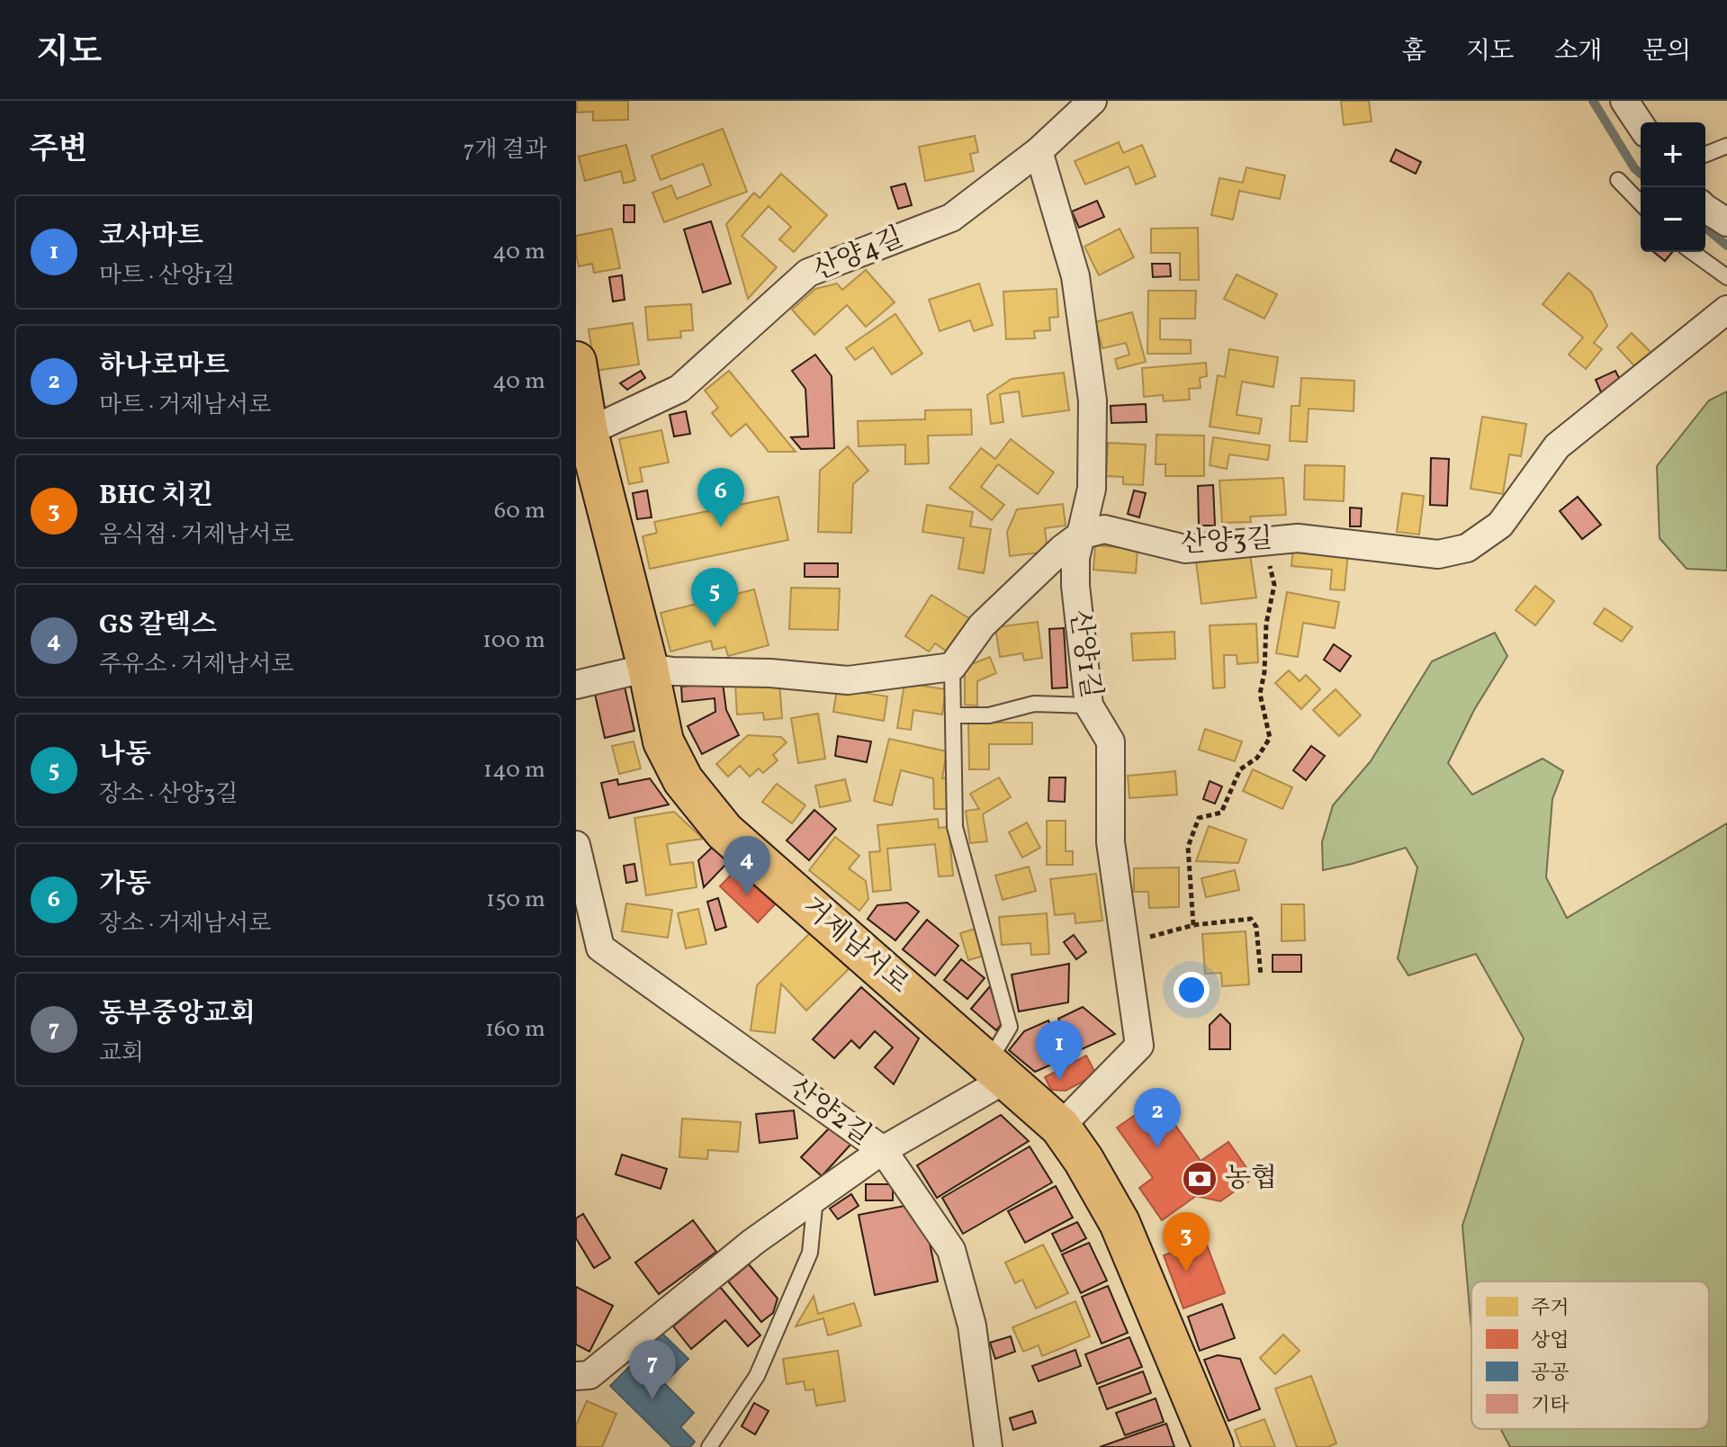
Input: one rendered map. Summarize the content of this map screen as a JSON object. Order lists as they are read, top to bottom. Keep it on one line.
{"streets":{"main road":["거제남서로"],"street":["산양4길","산양3길","산양1길","산양2길"]},"crossings":[["산양4길","산양1길"],["산양4길","거제남서로"],["산양3길","산양1길"],["산양1길","거제남서로"]],"places":{"bank":["농협"]},"legend":["주거","상업","공공","기타"],"page":{"header":"지도","nav":["홈","지도","소개","문의"],"heading":["주변","7개 결과"],"map_buttons":["+","−"],"list":[{"mark":"1","name":"코사마트","note":"마트 · 산양1길","value":"40 m"},{"mark":"2","name":"하나로마트","note":"마트 · 거제남서로","value":"40 m"},{"mark":"3","name":"BHC 치킨","note":"음식점 · 거제남서로","value":"60 m"},{"mark":"4","name":"GS 칼텍스","note":"주유소 · 거제남서로","value":"100 m"},{"mark":"5","name":"나동","note":"장소 · 산양3길","value":"140 m"},{"mark":"6","name":"가동","note":"장소 · 거제남서로","value":"150 m"},{"mark":"7","name":"동부중앙교회","note":"교회","value":"160 m"}],"pins":["6","5","4","1","2","3","7"]}}
